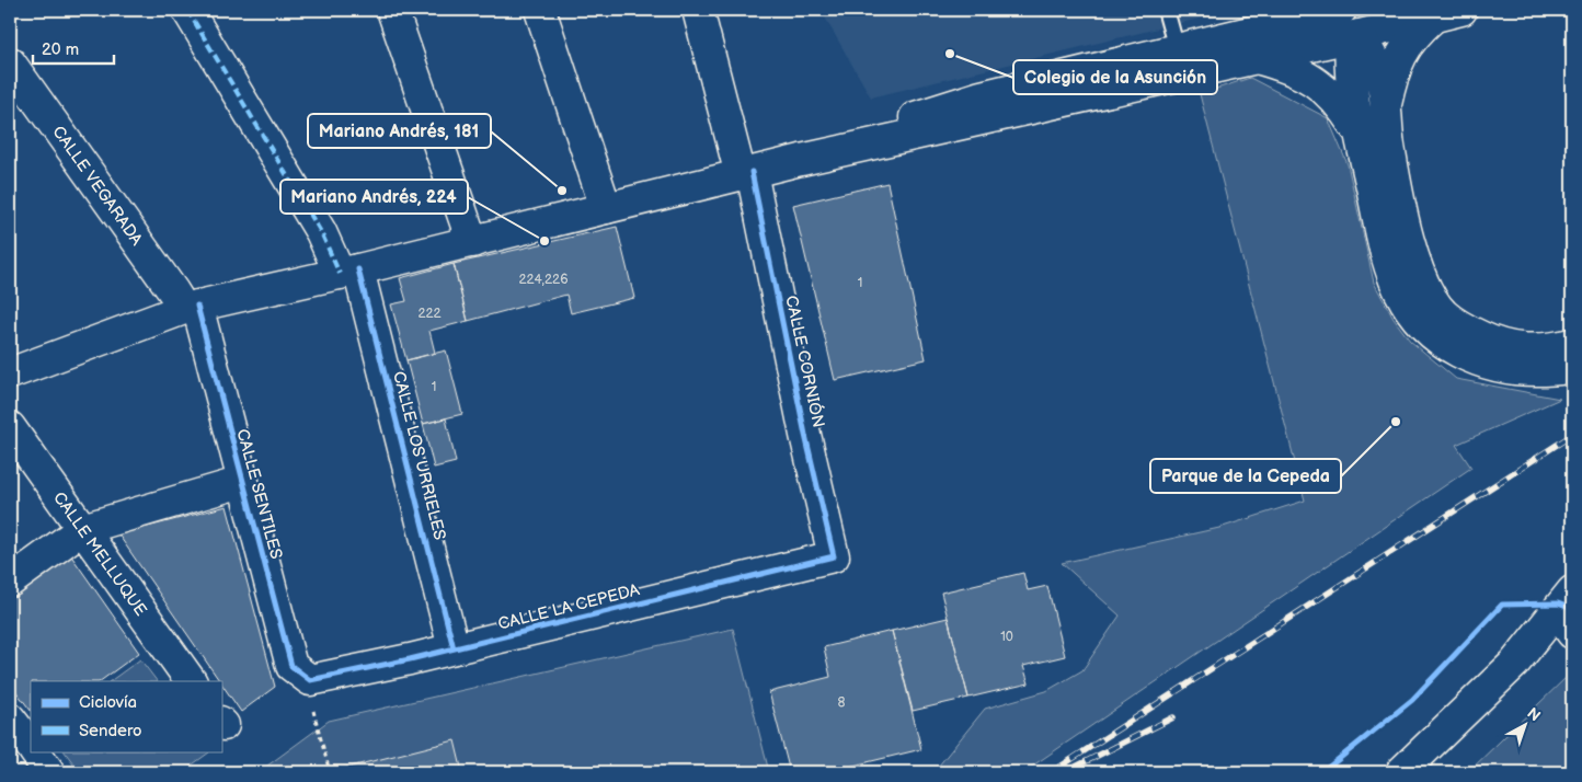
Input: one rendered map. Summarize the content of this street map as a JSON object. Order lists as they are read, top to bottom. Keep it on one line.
{"streets":{"main road":["CALLE VEGARADA","CALLE CORNIÓN","CALLE LOS URRIELES","CALLE SENTILES","CALLE MELLUQUE","CALLE LA CEPEDA"]},"crossings":[["CALLE VEGARADA","CALLE SENTILES"],["CALLE CORNIÓN","CALLE LA CEPEDA"],["CALLE LOS URRIELES","CALLE LA CEPEDA"],["CALLE SENTILES","CALLE LA CEPEDA"]],"places":["Colegio de la Asunción","Mariano Andrés, 181","Mariano Andrés, 224","Parque de la Cepeda"],"house_numbers":["224,226","1","222","1","10","8"],"legend":["Ciclovía","Sendero"],"scale_bar":"20 m","north":"top right"}
